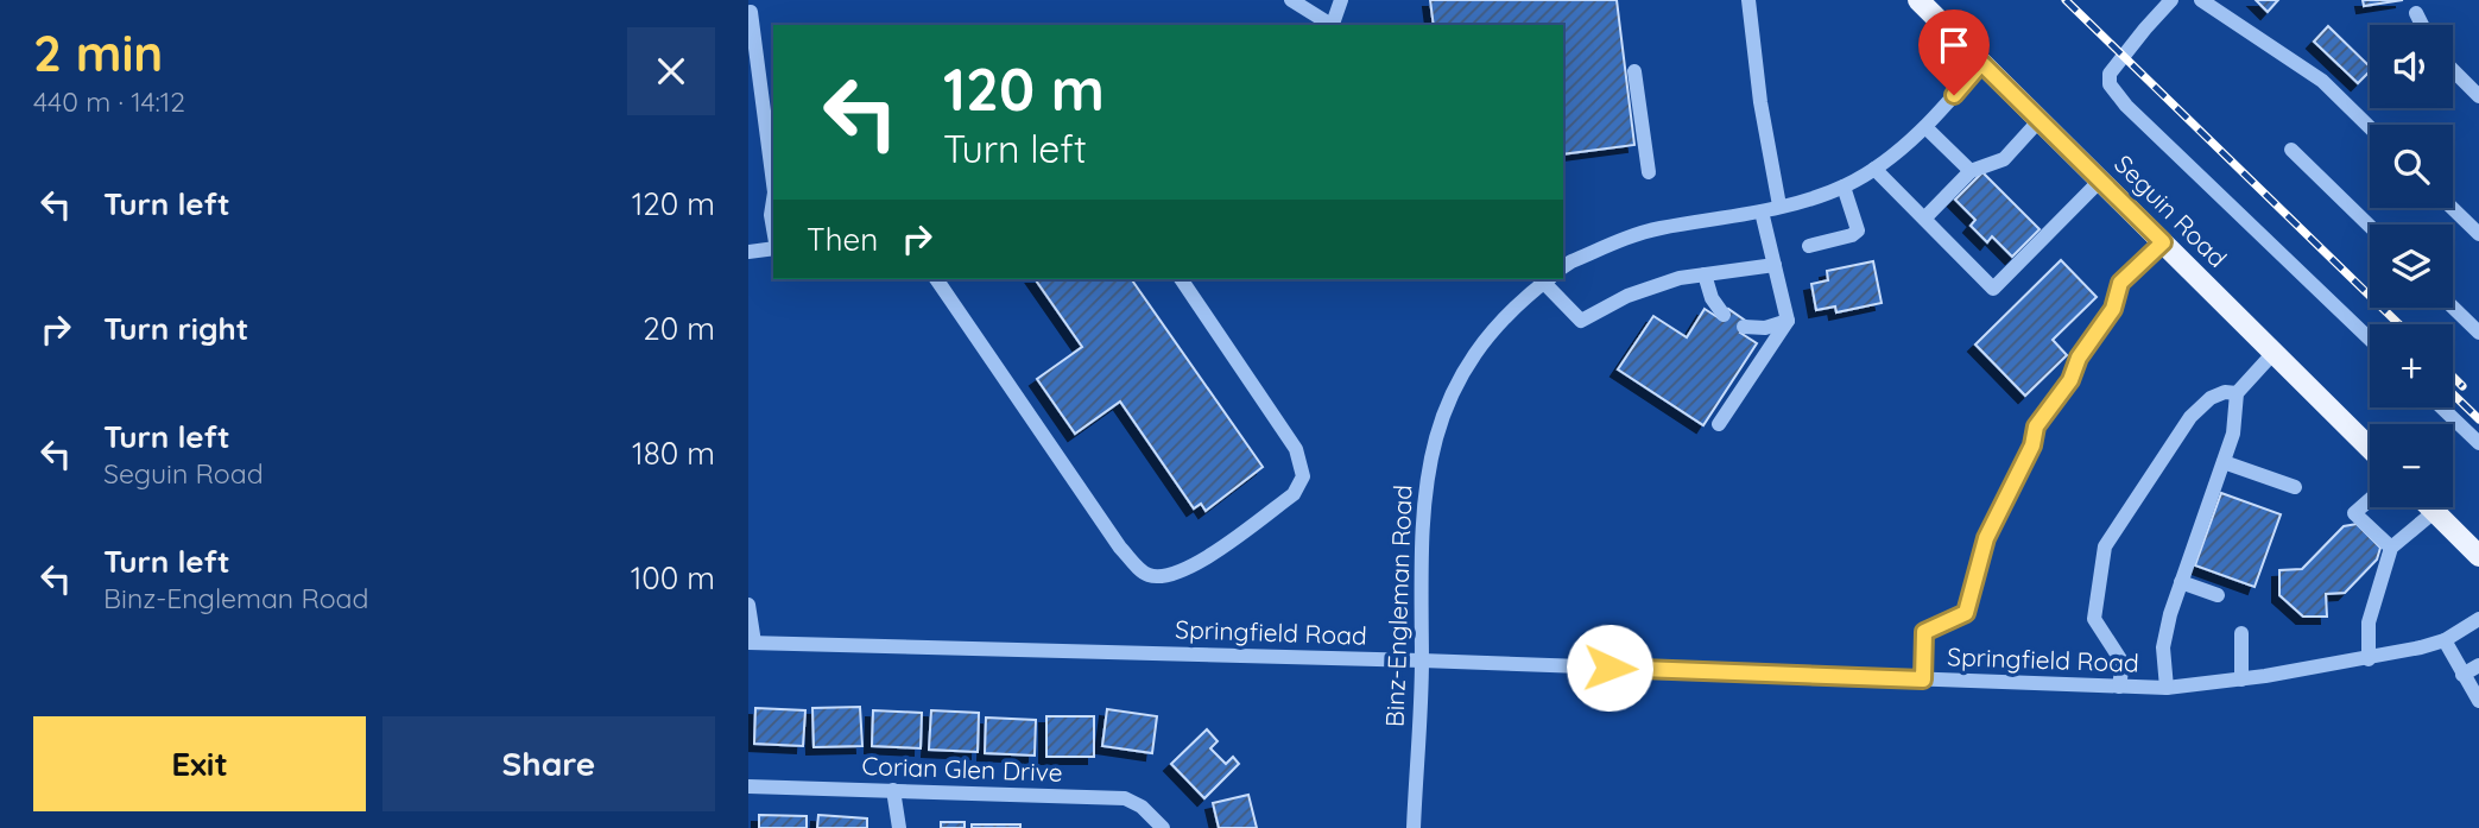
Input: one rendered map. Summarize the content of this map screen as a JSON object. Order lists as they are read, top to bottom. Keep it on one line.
{"streets":{"main road":["Seguin Road"],"street":["Binz-Engleman Road","Springfield Road","Corian Glen Drive"]},"crossings":[["Binz-Engleman Road","Springfield Road"]],"page":{"heading":["2 min","440 m · 14:12"],"map_buttons":["+","−"],"turn":["120 m","Turn left"],"list":[{"name":"Turn left","value":"120 m"},{"name":"Turn right","value":"20 m"},{"name":"Turn left","note":"Seguin Road","value":"180 m"},{"name":"Turn left","note":"Binz-Engleman Road","value":"100 m"}],"then":"Then","buttons":["Exit","Share"]}}
